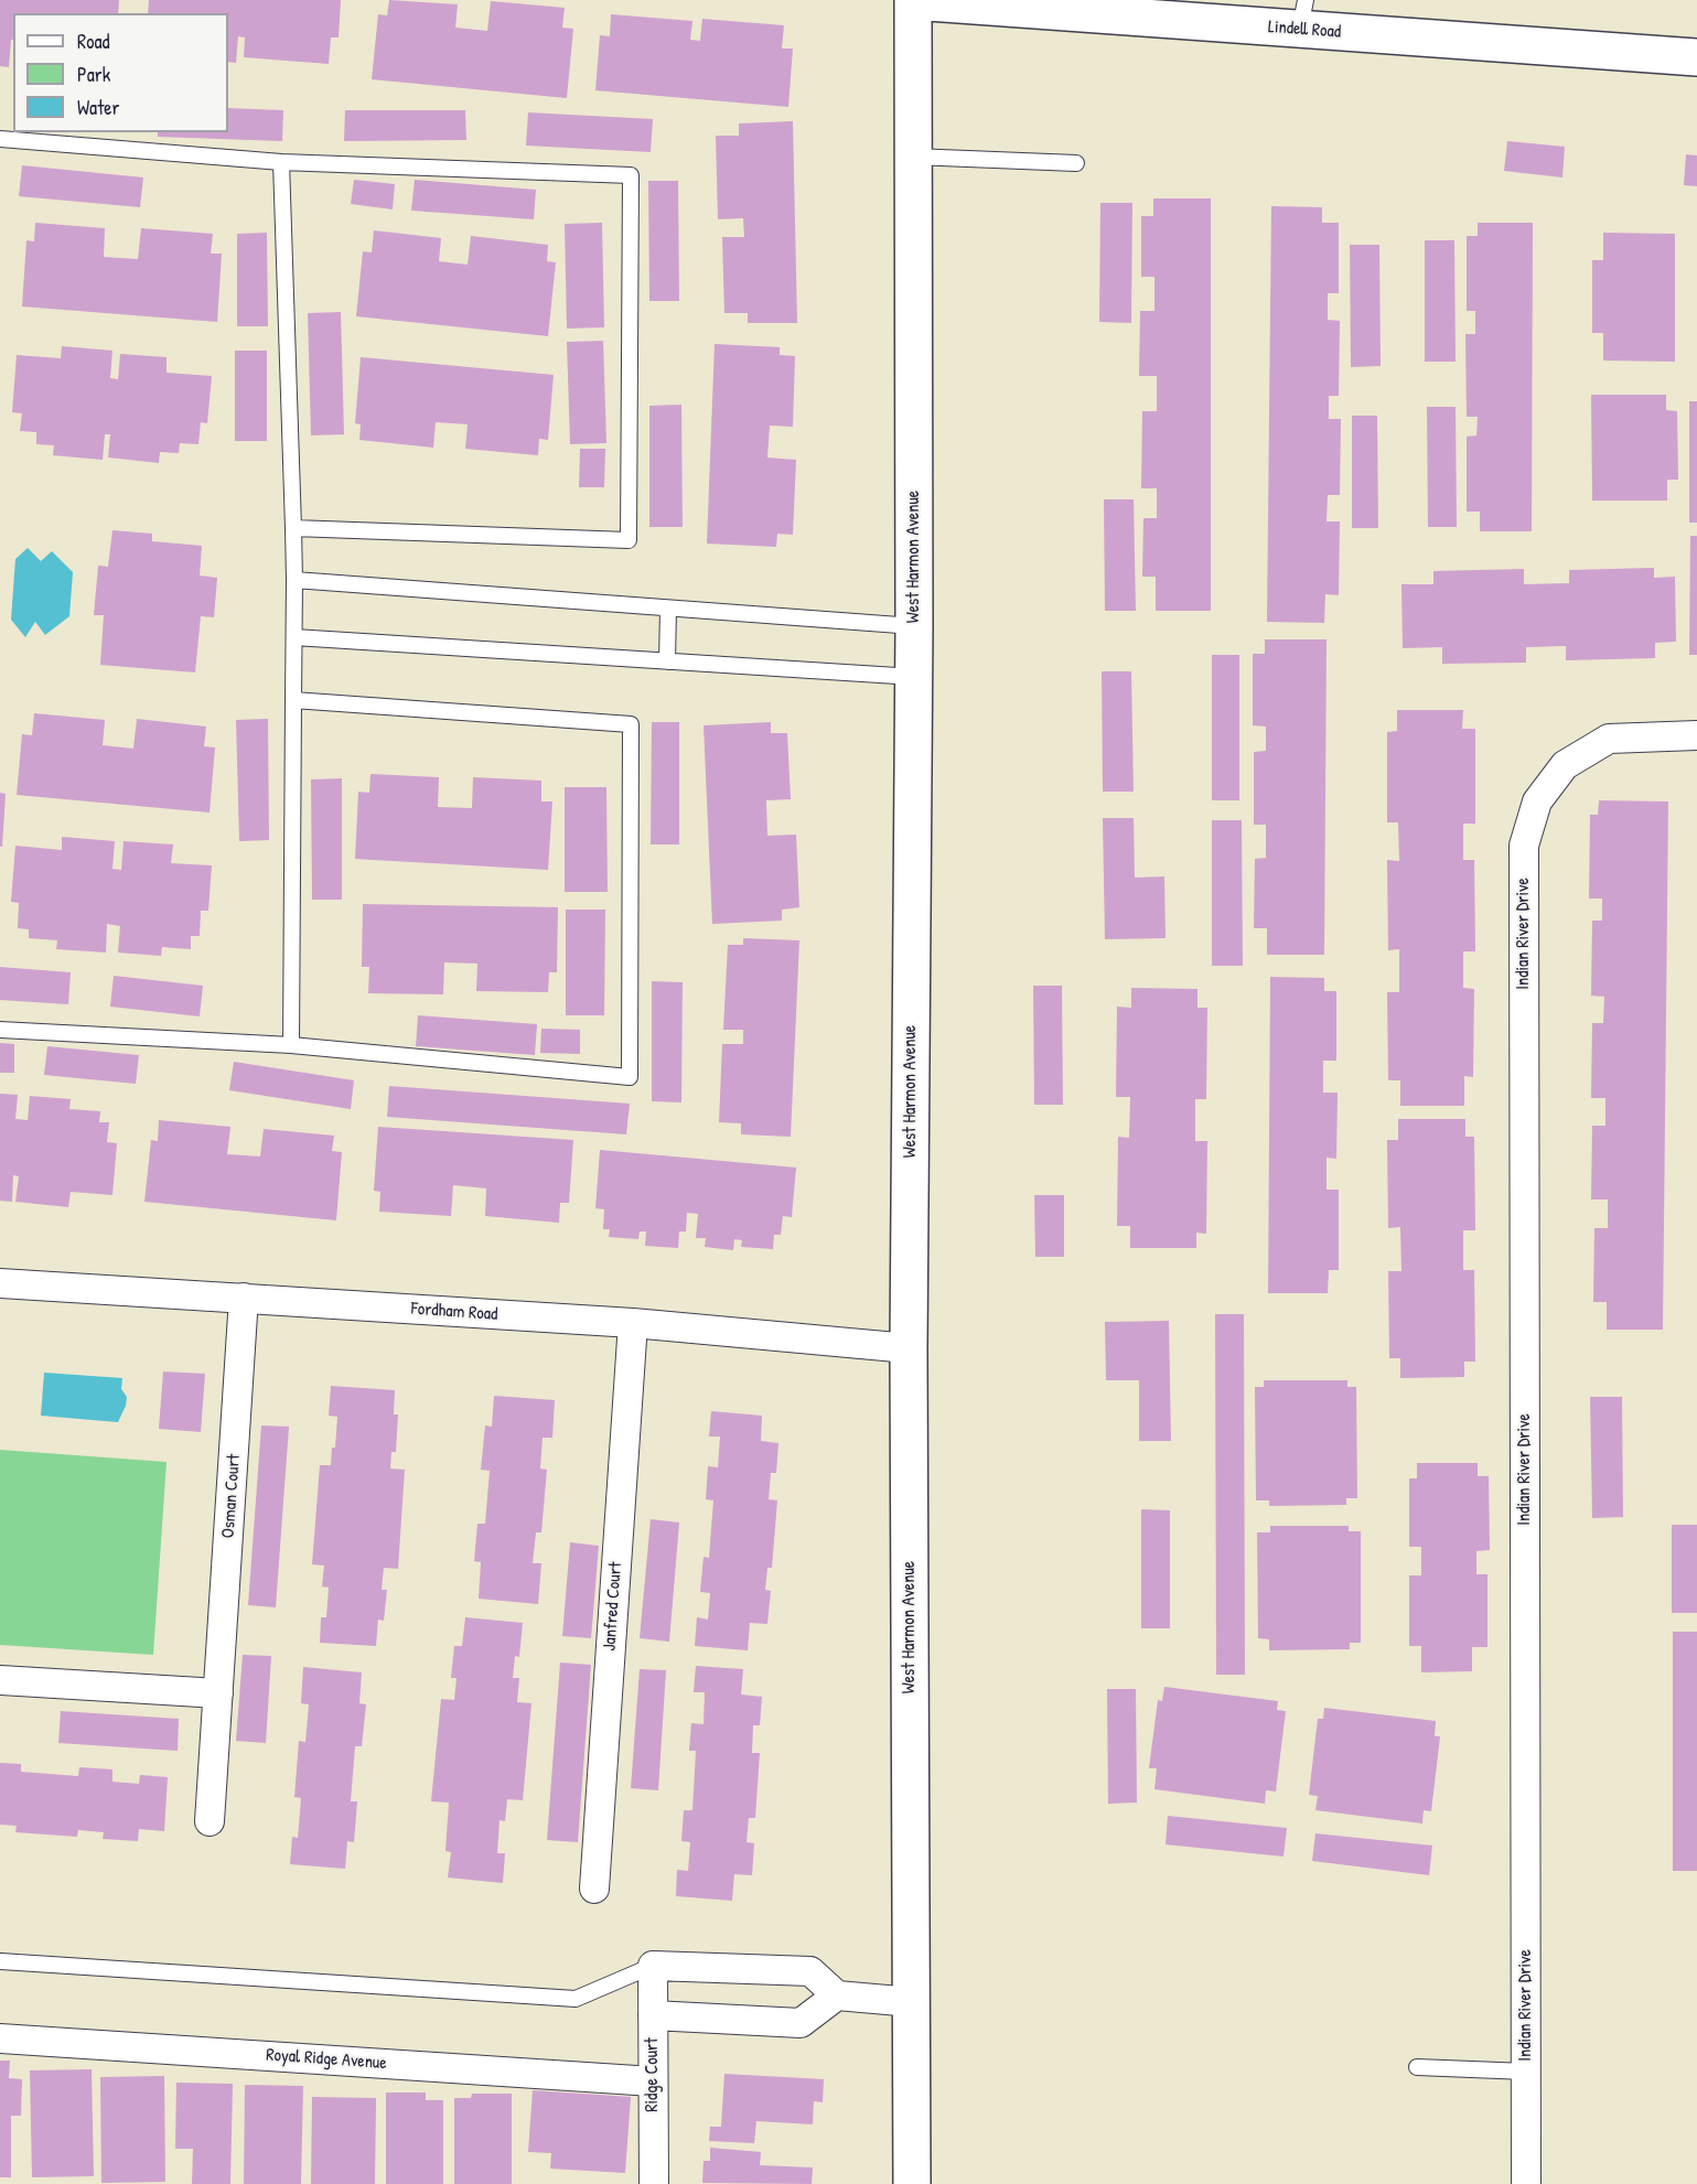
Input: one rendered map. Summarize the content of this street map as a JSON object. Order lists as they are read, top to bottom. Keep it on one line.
{"streets":{"main road":["Lindell Road","West Harmon Avenue"],"street":["Indian River Drive","Fordham Road","Osman Court","Janfred Court","Royal Ridge Avenue","Ridge Court"]},"crossings":[["Lindell Road","West Harmon Avenue"],["West Harmon Avenue","Fordham Road"],["Fordham Road","Osman Court"],["Fordham Road","Janfred Court"],["Royal Ridge Avenue","Ridge Court"]],"legend":["Road","Park","Water"]}
